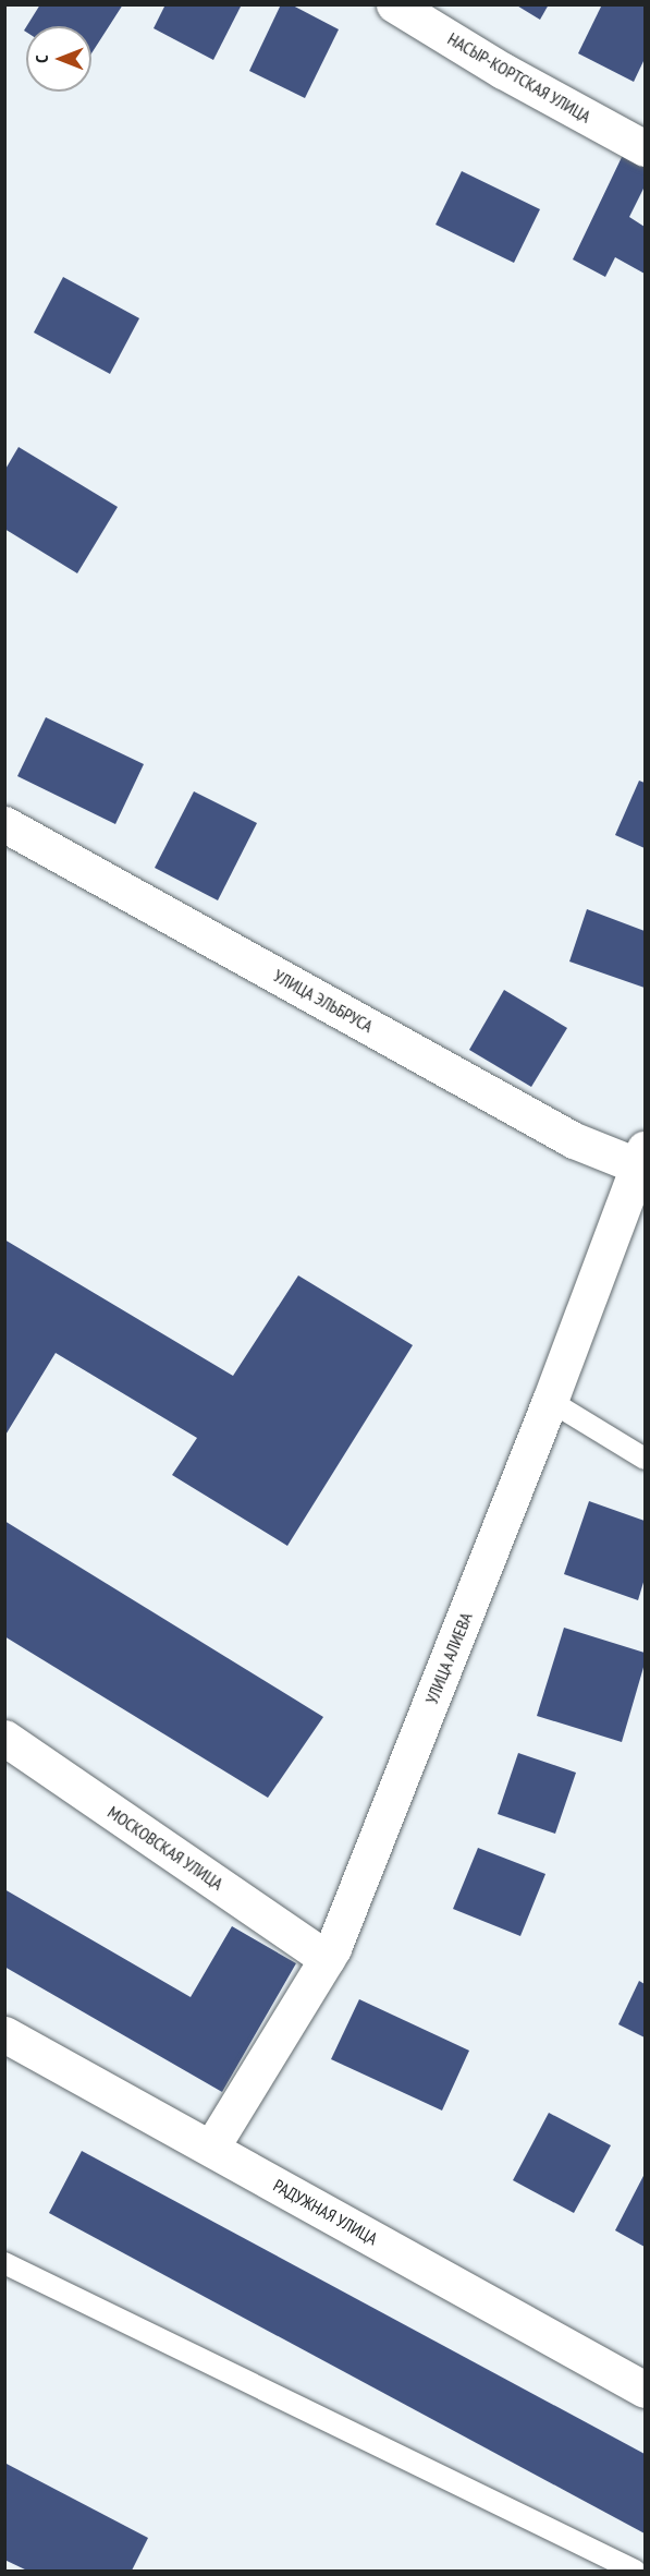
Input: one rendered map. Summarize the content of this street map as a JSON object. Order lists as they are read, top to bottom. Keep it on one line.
{"streets":{"street":["НАСЫР-КОРТСКАЯ УЛИЦА","УЛИЦА ЭЛЬБРУСА","УЛИЦА АЛИЕВА","МОСКОВСКАЯ УЛИЦА","РАДУЖНАЯ УЛИЦА"]},"crossings":[["УЛИЦА ЭЛЬБРУСА","УЛИЦА АЛИЕВА"],["УЛИЦА АЛИЕВА","МОСКОВСКАЯ УЛИЦА"],["УЛИЦА АЛИЕВА","РАДУЖНАЯ УЛИЦА"]],"north":"left"}
